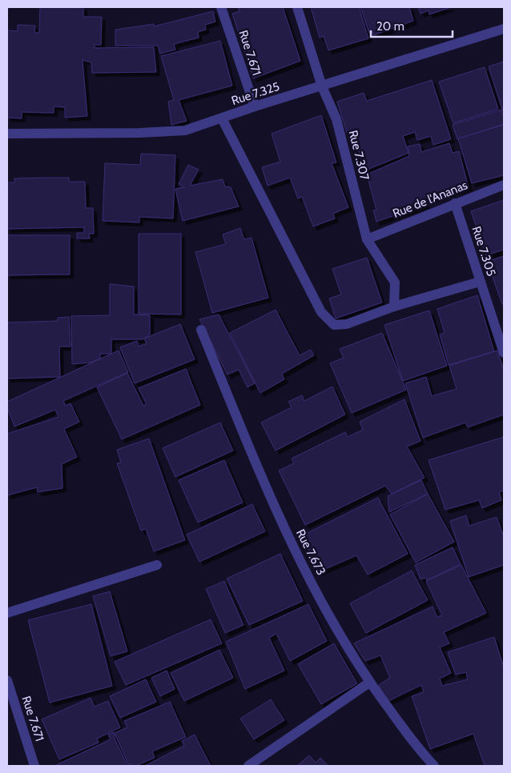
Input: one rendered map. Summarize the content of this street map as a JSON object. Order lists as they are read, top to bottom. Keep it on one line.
{"streets":{"street":["Rue 7.671","Rue 7.325","Rue 7.307","Rue de l'Ananas","Rue 7.305","Rue 7.673"]},"crossings":[["Rue 7.671","Rue 7.325"],["Rue 7.325","Rue 7.307"],["Rue 7.307","Rue de l'Ananas"],["Rue de l'Ananas","Rue 7.305"]],"scale_bar":"20 m"}
